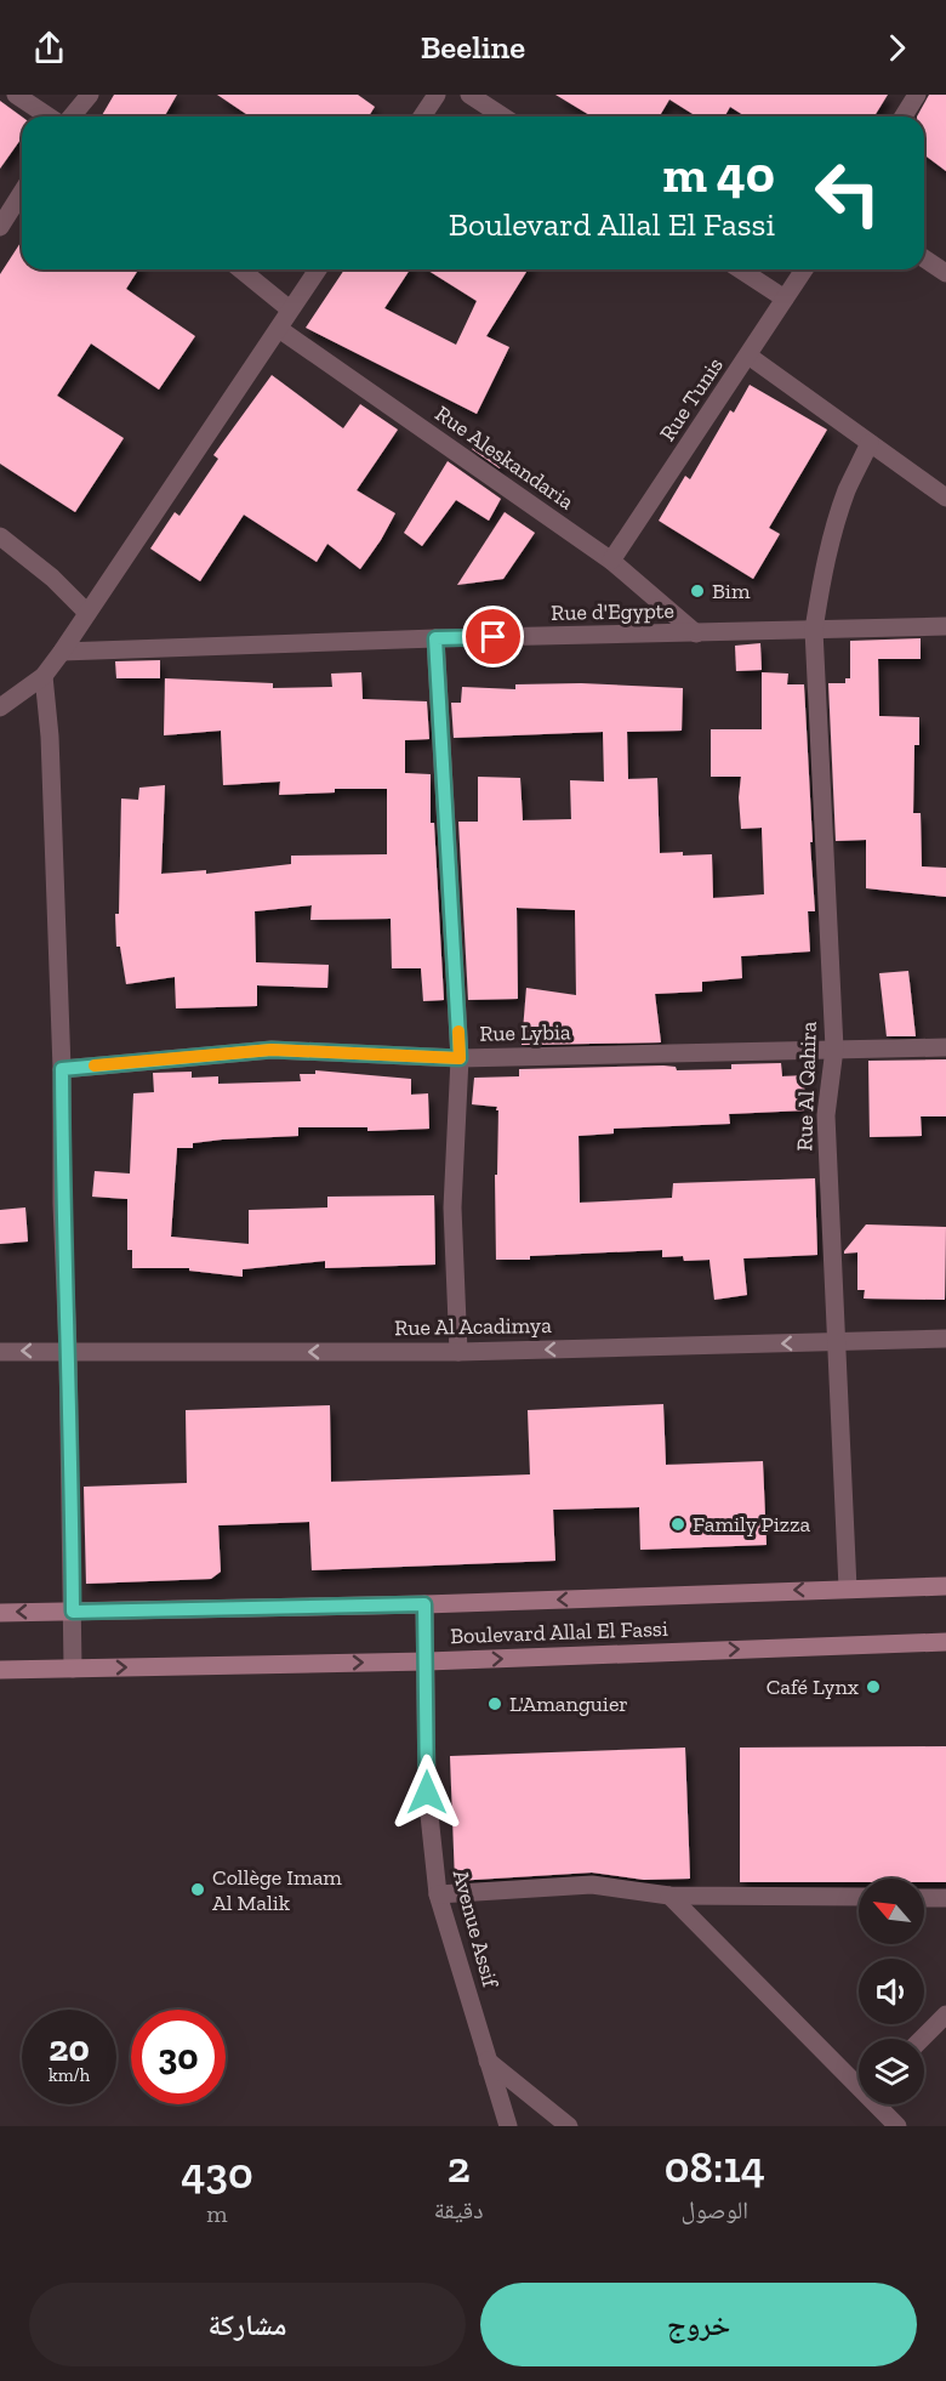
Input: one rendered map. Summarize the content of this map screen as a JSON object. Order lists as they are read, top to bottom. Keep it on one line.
{"streets":{"main road":["Boulevard Allal El Fassi"],"street":["Rue Tunis","Rue Aleskandaria","Rue d'Egypte","Rue Lybia","Rue Al Qahira","Rue Al Acadimya","Avenue Assif"]},"crossings":[["Rue Tunis","Rue Aleskandaria"],["Rue Aleskandaria","Rue d'Egypte"],["Rue d'Egypte","Rue Al Qahira"],["Rue Lybia","Rue Al Qahira"],["Rue Al Qahira","Rue Al Acadimya"],["Rue Al Qahira","Boulevard Allal El Fassi"],["Boulevard Allal El Fassi","Avenue Assif"]],"one_way":["Rue Al Acadimya"],"places":["Bim","Family Pizza","Café Lynx","L'Amanguier","Collège Imam Al Malik"],"north":"top left","page":{"header":"Beeline","turn":["40 m","Boulevard Allal El Fassi"],"speed":"20 km/h","limit":"30","eta":["08:14","الوصول","2","دقيقة","430","m"],"buttons":["خروج","مشاركة"]}}
